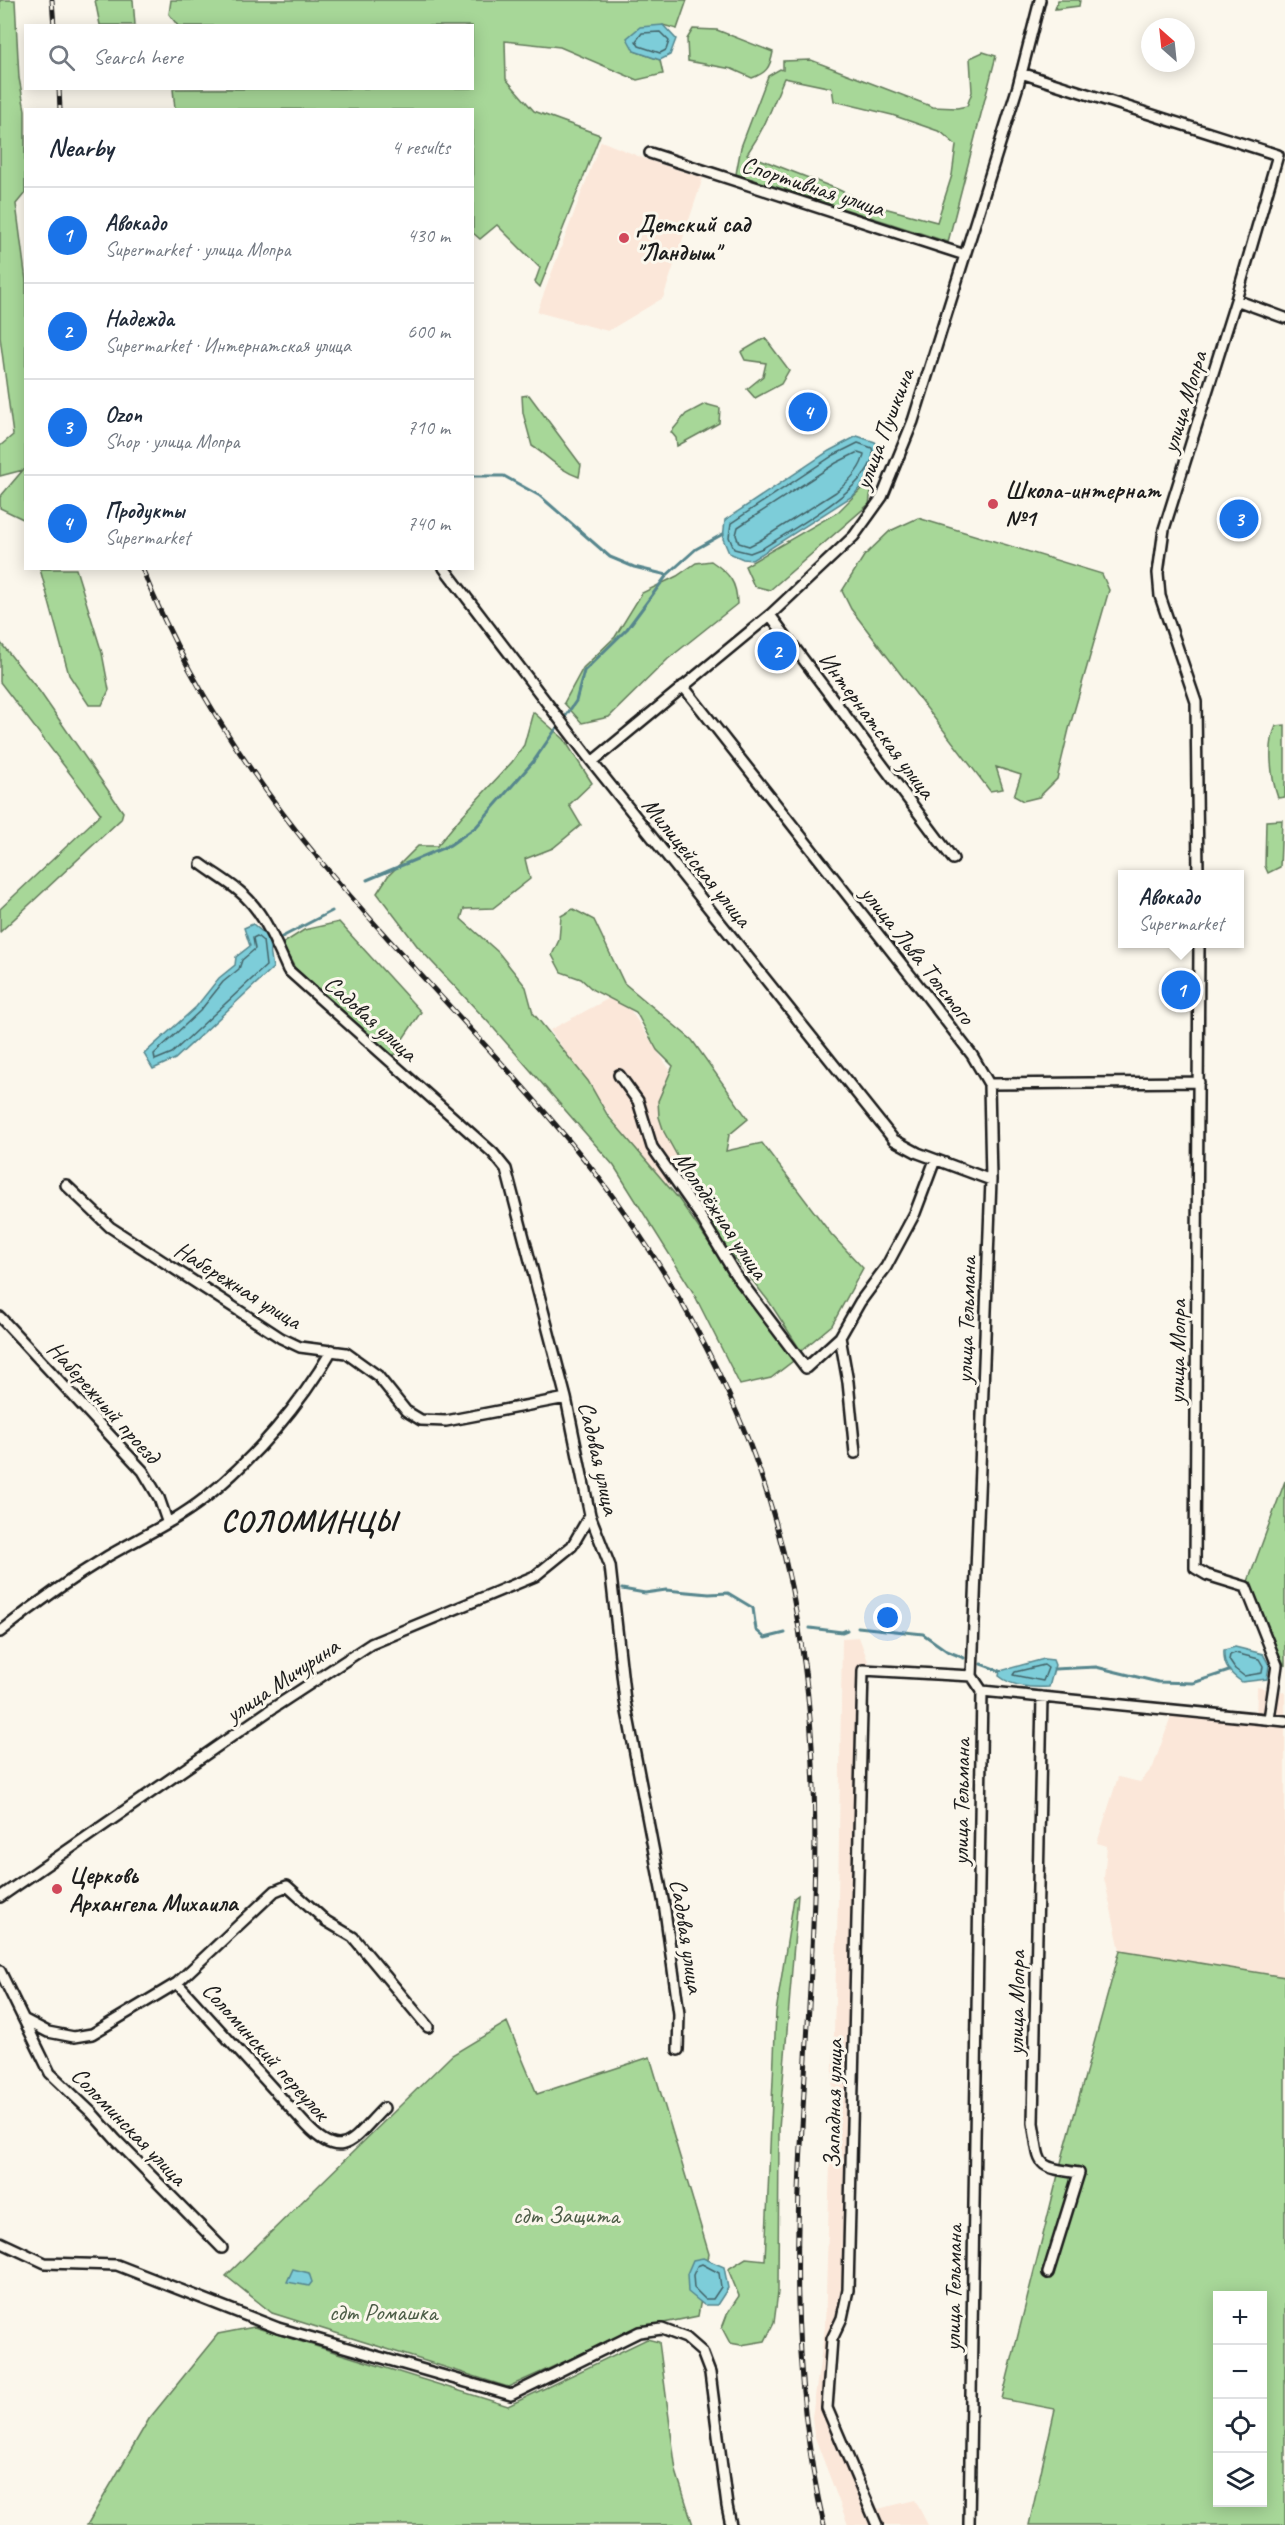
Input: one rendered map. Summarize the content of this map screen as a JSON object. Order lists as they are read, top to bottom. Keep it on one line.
{"streets":{"street":["Спортивная улица","улица Мопра","улица Пушкина","Интернатская улица","Милицейская улица","улица Льва Толстого","Садовая улица","Молодёжная улица","Набережная улица","улица Тельмана","Набережный проезд","улица Мичурина","Соломинский переулок","Западная улица","Соломинская улица"]},"crossings":[["Спортивная улица","улица Пушкина"],["улица Мопра","улица Пушкина"],["улица Пушкина","Интернатская улица"],["улица Пушкина","Милицейская улица"],["улица Пушкина","улица Льва Толстого"],["Милицейская улица","улица Тельмана"],["улица Льва Толстого","улица Тельмана"],["Садовая улица","Набережная улица"],["Садовая улица","улица Мичурина"],["улица Тельмана","Западная улица"]],"districts":["СОЛОМИНЦЫ"],"parks":["сдт Защита","сдт Ромашка"],"places":["Детский сад \"Ландыш\"","Школа-интернат №1","Церковь Архангела Михаила"],"north":"top left","page":{"search":"Search here","heading":["Nearby","4 results"],"list":[{"mark":"1","name":"Авокадо","note":"Supermarket · улица Мопра","value":"430 m"},{"mark":"2","name":"Надежда","note":"Supermarket · Интернатская улица","value":"600 m"},{"mark":"3","name":"Ozon","note":"Shop · улица Мопра","value":"710 m"},{"mark":"4","name":"Продукты","note":"Supermarket","value":"740 m"}],"pins":["4","3","2","1"],"popup":["Авокадо","Supermarket"],"map_buttons":["+","−"]}}
